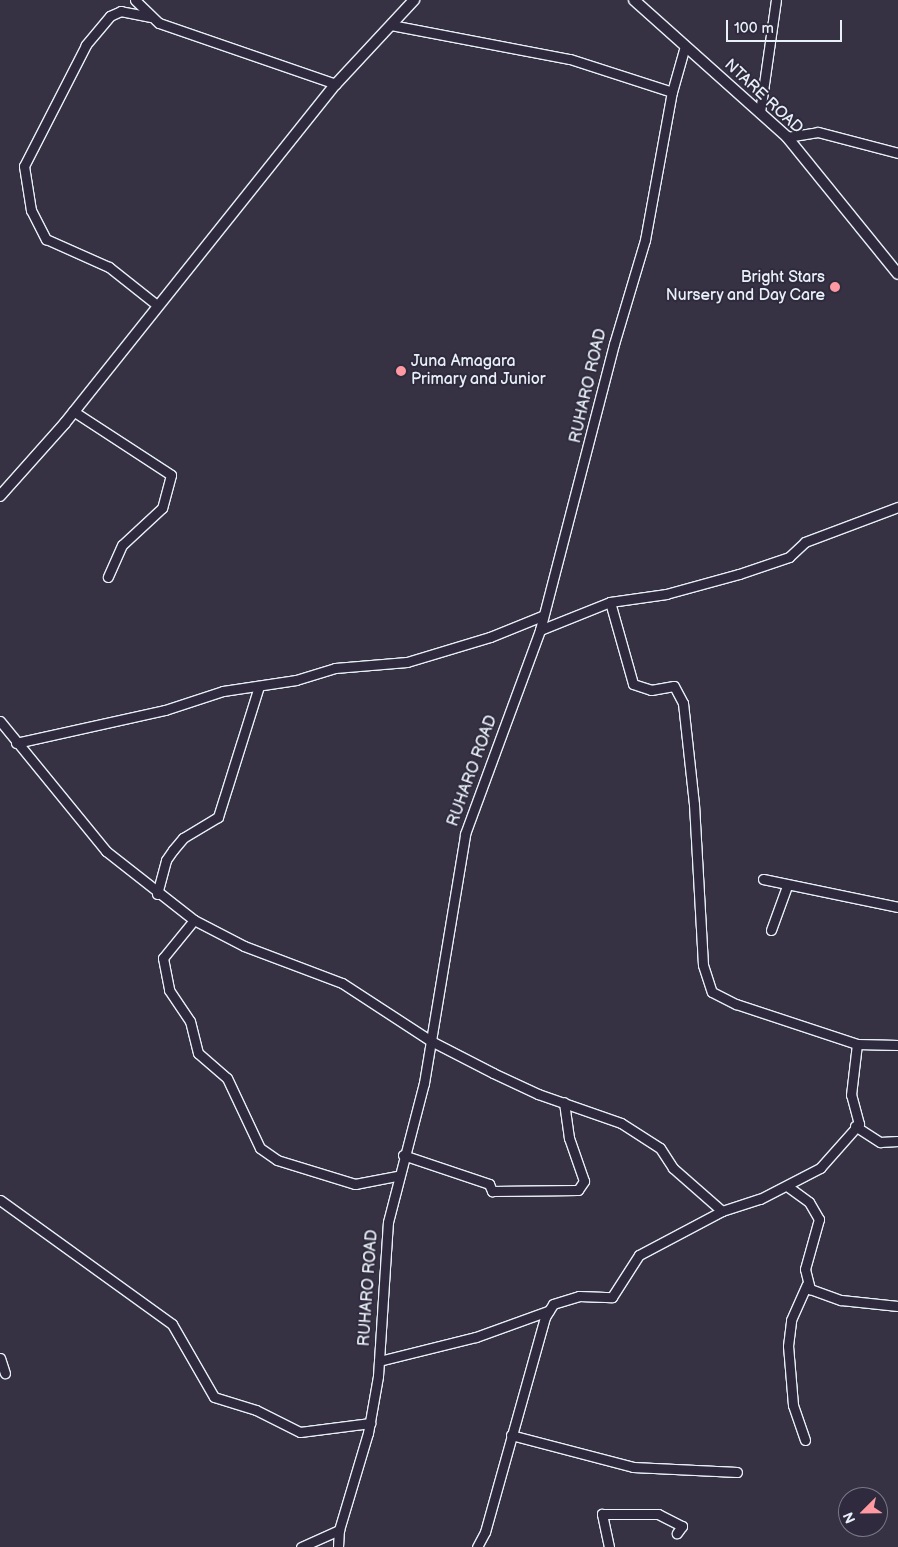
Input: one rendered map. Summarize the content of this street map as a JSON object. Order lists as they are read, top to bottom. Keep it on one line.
{"streets":{"main road":["NTARE ROAD"],"street":["RUHARO ROAD"]},"crossings":[["NTARE ROAD","RUHARO ROAD"]],"places":["Bright Stars Nursery and Day Care","Juna Amagara Primary and Junior"],"scale_bar":"100 m","north":"bottom left"}
